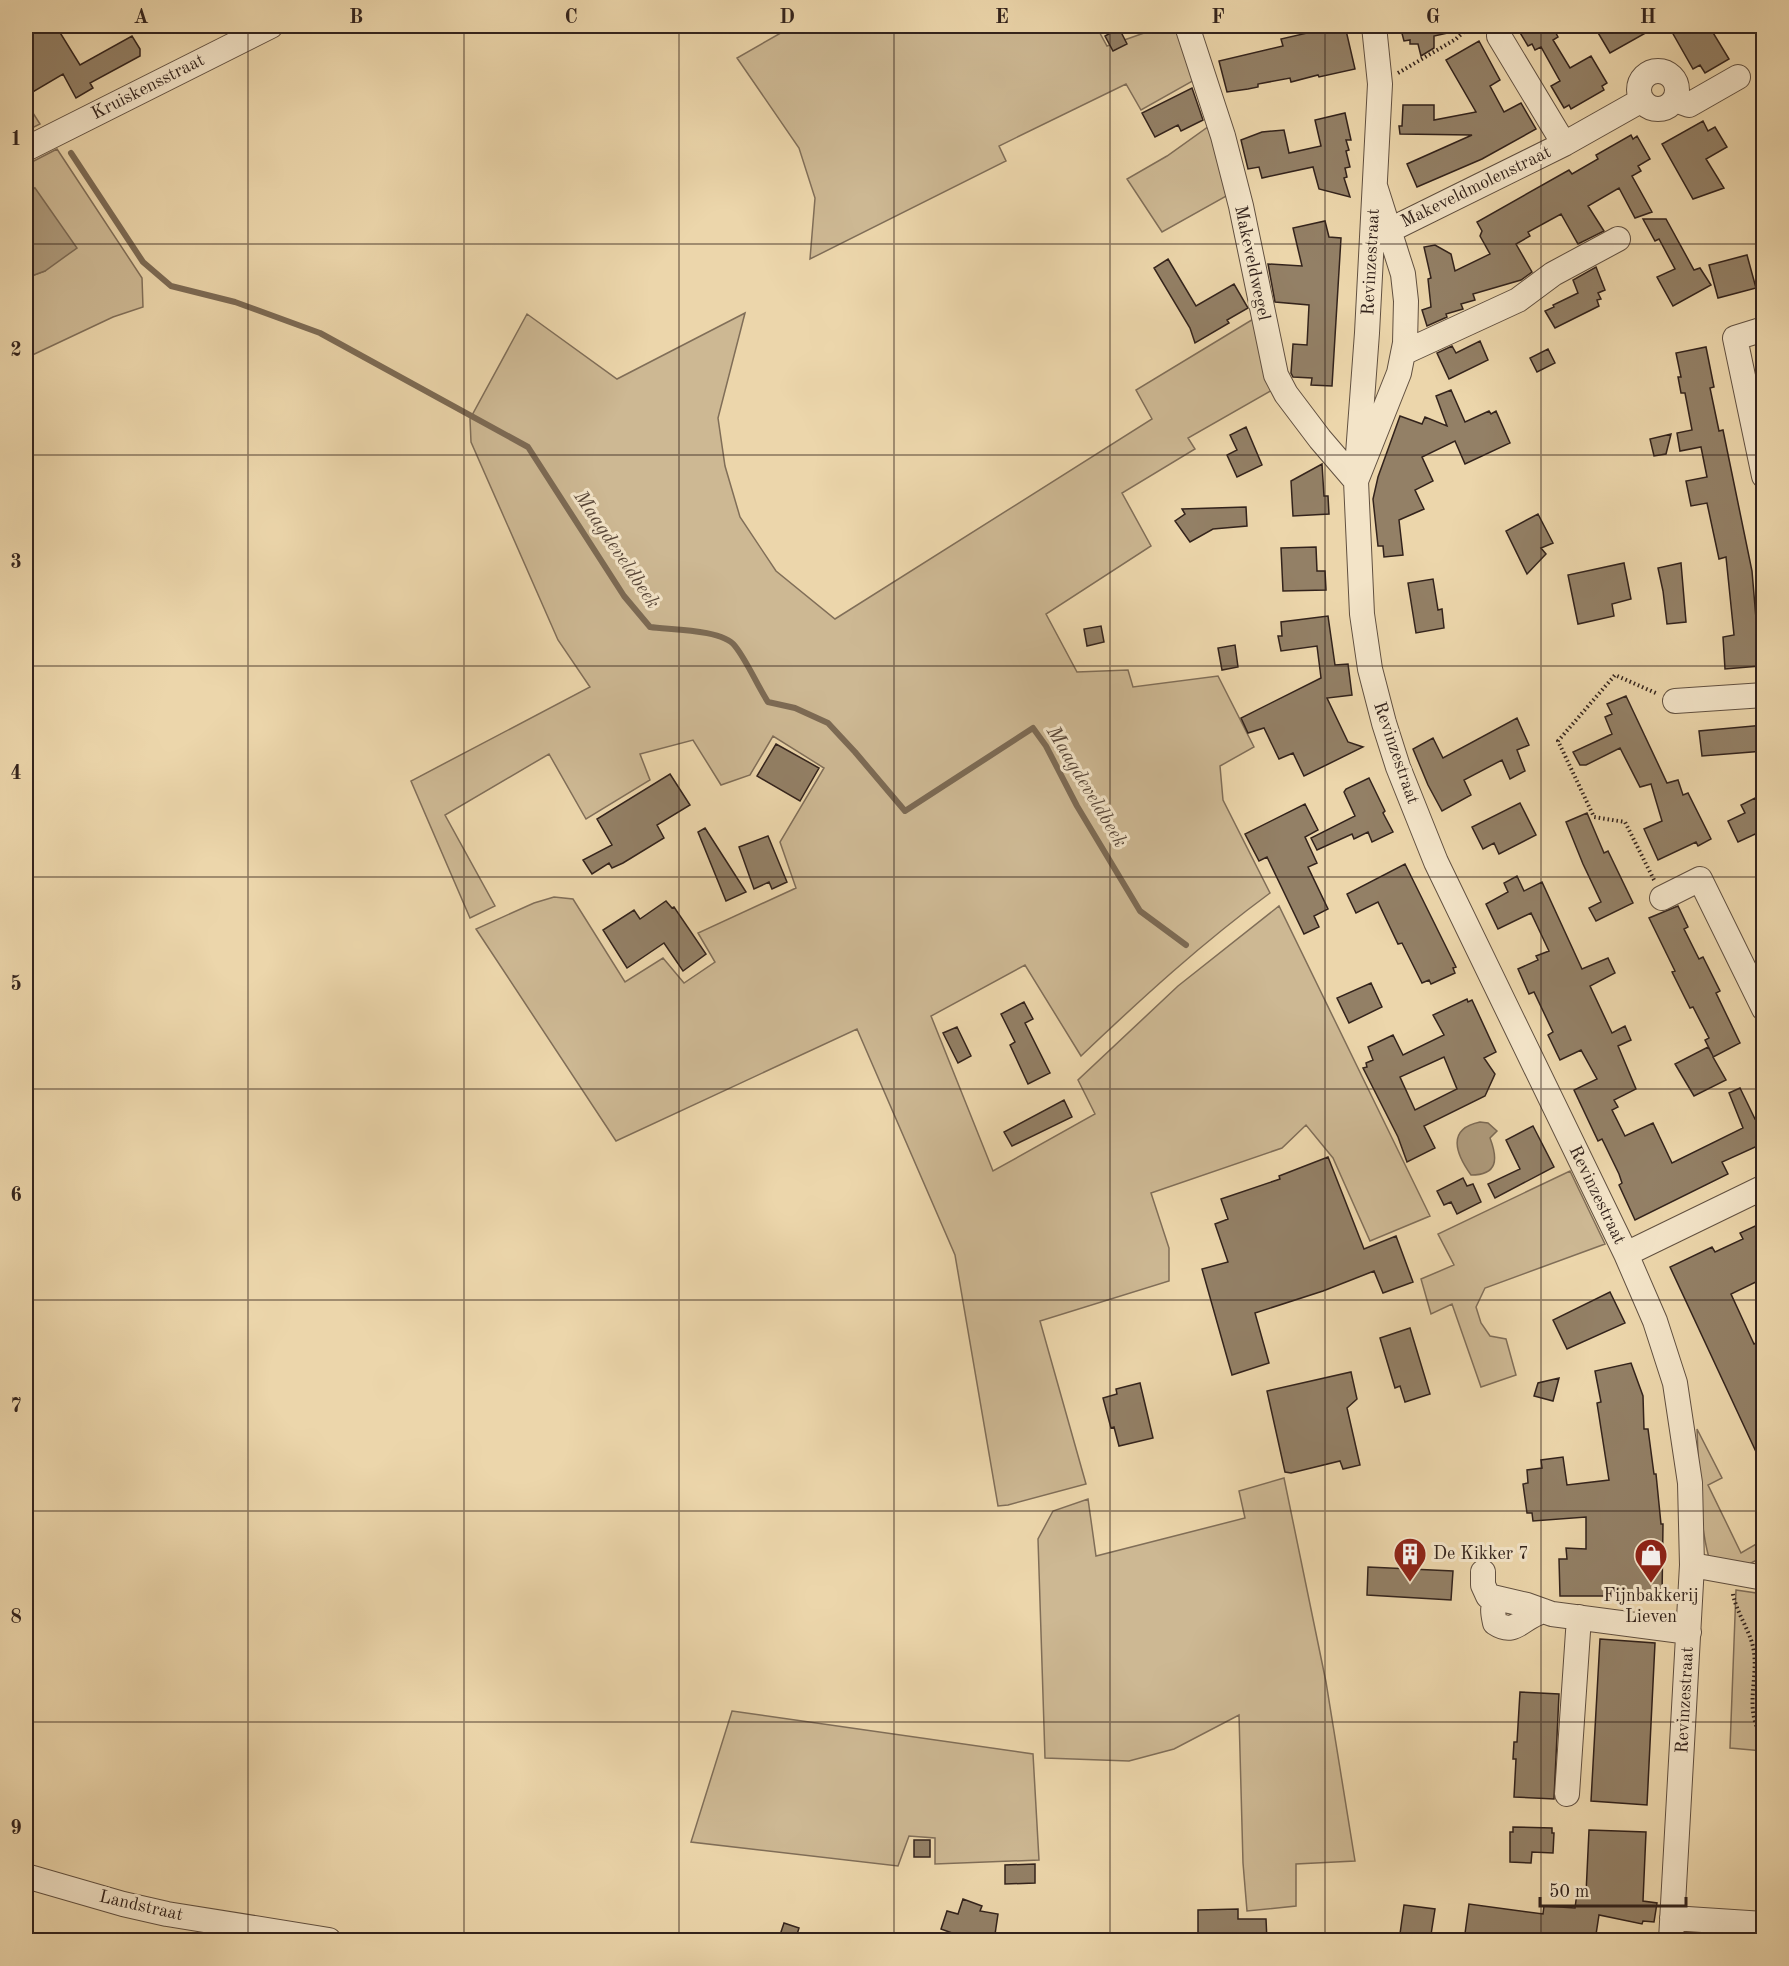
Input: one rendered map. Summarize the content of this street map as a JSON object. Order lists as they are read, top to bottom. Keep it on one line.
{"streets":{"street":["Kruiskensstraat","Makeveldmolenstraat","Revinzestraat","Makeveldwegel","Landstraat"]},"crossings":[["Makeveldmolenstraat","Revinzestraat"],["Revinzestraat","Makeveldwegel"]],"water":["Maagdeveldbeek"],"places":{"building":["De Kikker 7"],"shop":["Fijnbakkerij Lieven"]},"scale_bar":"50 m","grid":{"columns":["A","B","C","D","E","F","G","H"],"rows":["1","2","3","4","5","6","7","8","9"]}}
